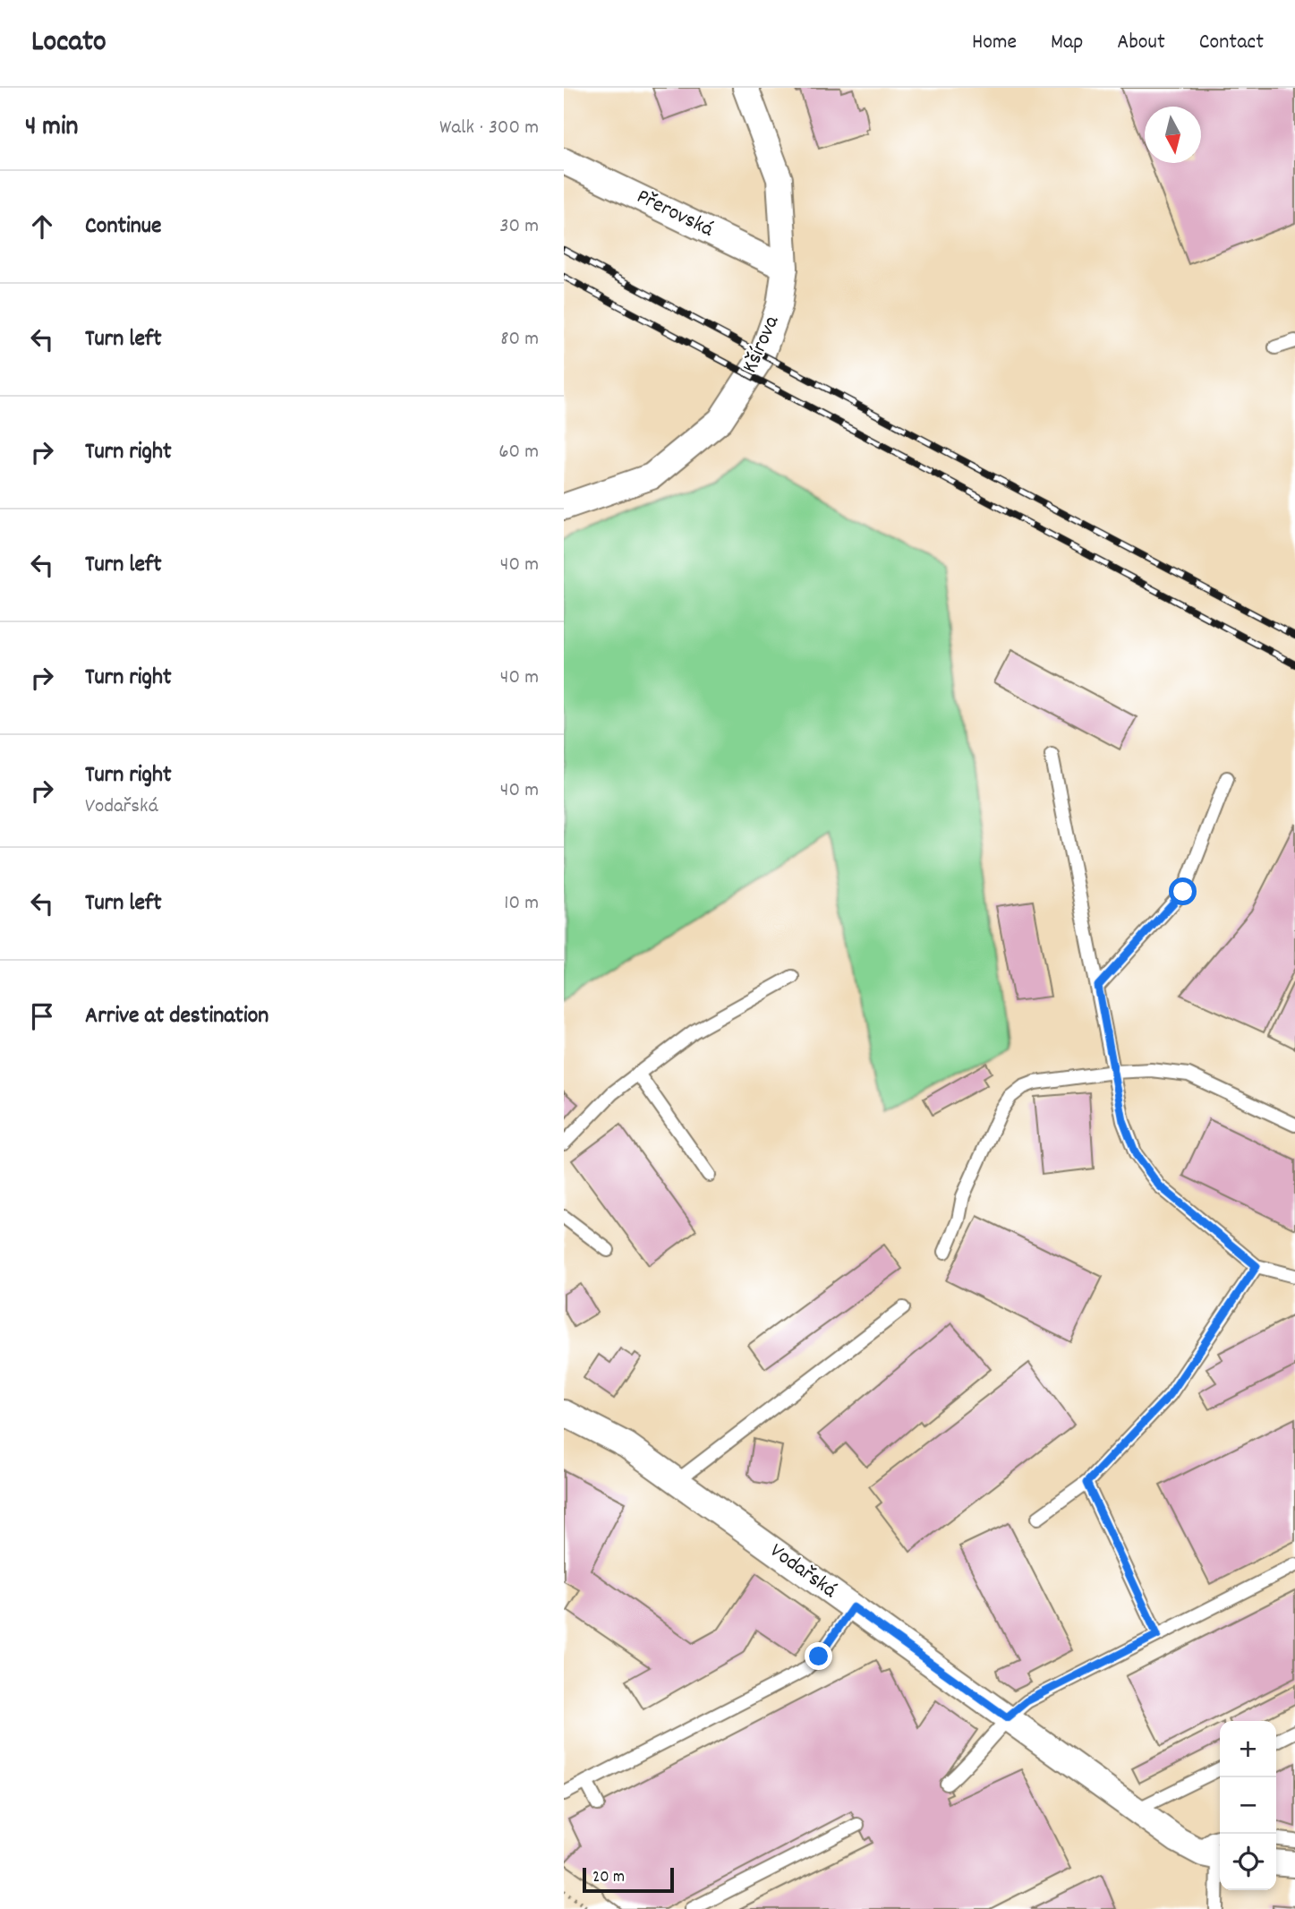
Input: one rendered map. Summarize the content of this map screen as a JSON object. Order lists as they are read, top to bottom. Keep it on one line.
{"streets":{"street":["Přerovská","Kšírova","Vodařská"]},"crossings":[["Přerovská","Kšírova"]],"scale_bar":"20 m","north":"bottom","page":{"header":"Locato","nav":["Home","Map","About","Contact"],"heading":["4 min","Walk · 300 m"],"list":[["Continue","30 m"],["Turn left","80 m"],["Turn right","60 m"],["Turn left","40 m"],["Turn right","40 m"],["Turn right","Vodařská","40 m"],["Turn left","10 m"],"Arrive at destination"],"map_buttons":["+","−"],"scale":"20 m"}}
